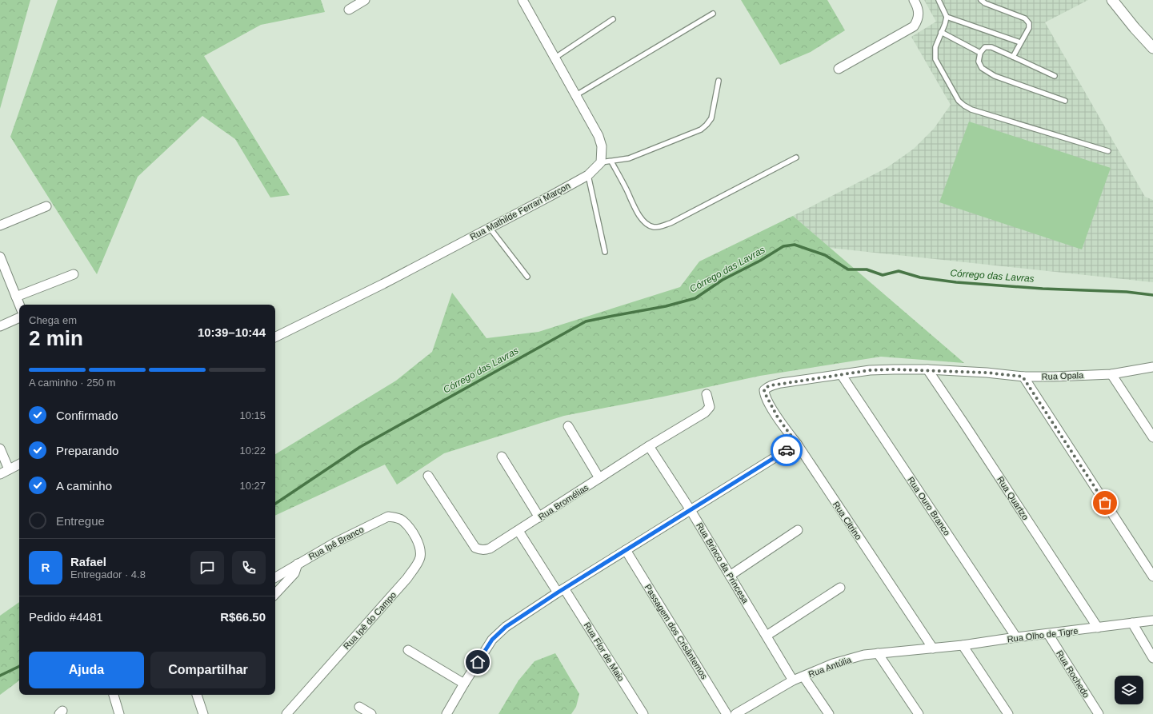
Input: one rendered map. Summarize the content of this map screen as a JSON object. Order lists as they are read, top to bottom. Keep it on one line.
{"streets":{"street":["Rua Mathilde Ferrari Marçon","Rua Opala","Rua Quartzo","Rua Bromélias","Rua Ouro Branco","Rua Citrino","Rua Ipê Branco","Rua Brinco da Princesa","Rua Ipê do Campo","Passagem dos Crisântemos","Rua Olho de Tigre","Rua Flor de Maio","Rua Antúlia","Rua Rochedo"]},"crossings":[["Rua Opala","Rua Quartzo"],["Rua Opala","Rua Ouro Branco"],["Rua Opala","Rua Citrino"],["Rua Quartzo","Rua Olho de Tigre"],["Rua Bromélias","Rua Brinco da Princesa"],["Rua Bromélias","Rua Flor de Maio"],["Rua Ouro Branco","Rua Olho de Tigre"],["Rua Citrino","Rua Olho de Tigre"],["Rua Citrino","Rua Antúlia"],["Rua Ipê Branco","Rua Ipê do Campo"],["Rua Brinco da Princesa","Rua Antúlia"],["Rua Olho de Tigre","Rua Antúlia"],["Rua Olho de Tigre","Rua Rochedo"]],"water":["Córrego das Lavras"],"page":{"heading":["2 min","Chega em","10:39–10:44"],"panel":["Rafael","Entregador · 4.8","Pedido #4481","R$66.50"],"bar":"A caminho · 250 m","list":[["Confirmado","10:15"],["Preparando","10:22"],["A caminho","10:27"],"Entregue"],"round":"R","buttons":["Ajuda","Compartilhar"]}}
